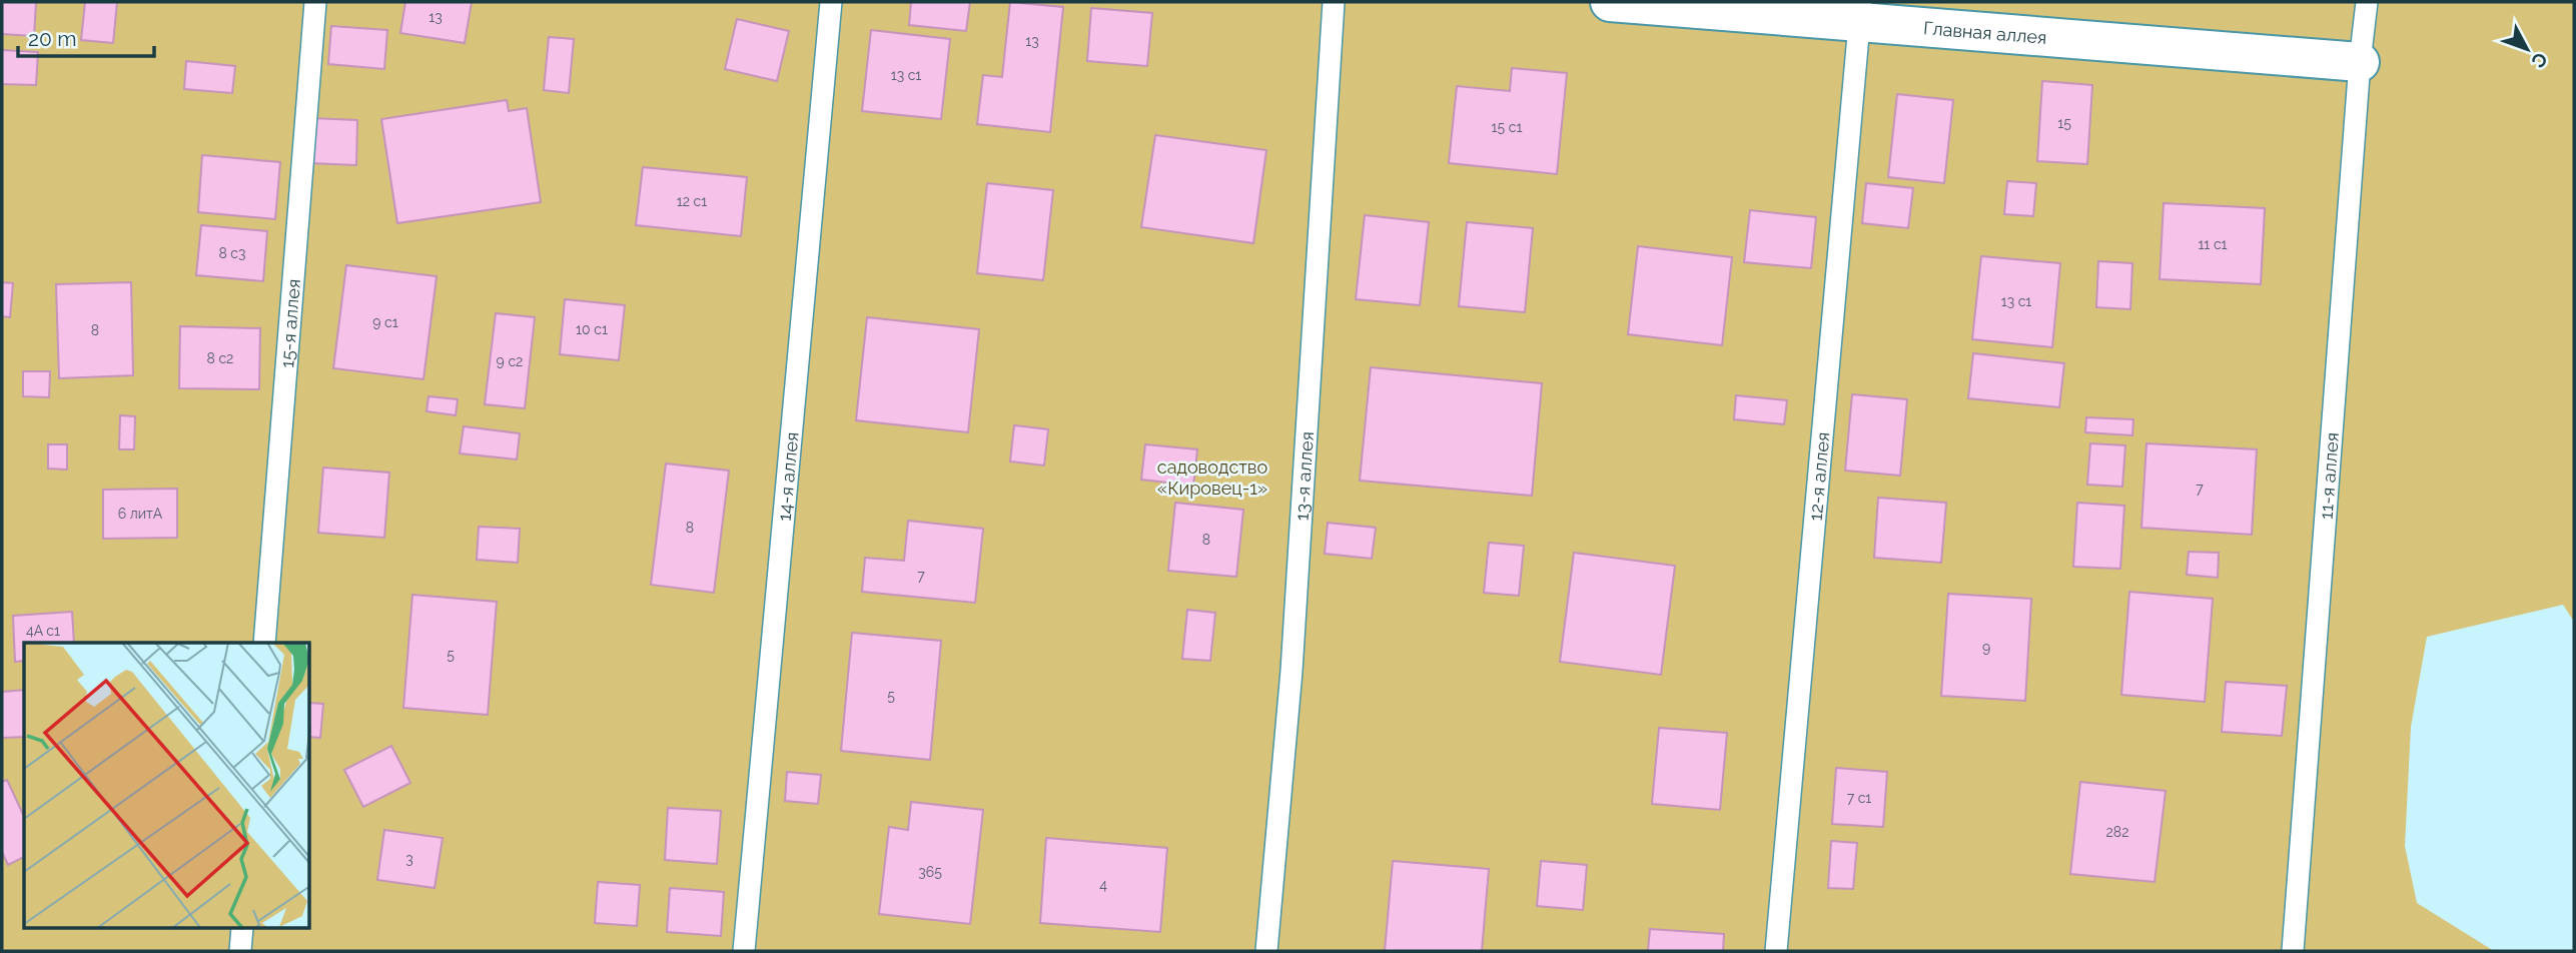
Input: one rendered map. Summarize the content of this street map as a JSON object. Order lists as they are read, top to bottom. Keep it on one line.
{"streets":{"street":["Главная аллея"],"lane":["15-я аллея","14-я аллея","13-я аллея","12-я аллея","11-я аллея"]},"crossings":[["Главная аллея","12-я аллея"],["Главная аллея","11-я аллея"]],"parks":["садоводство «Кировец-1»"],"house_numbers":["13","13","13 с1","15","15 с1","12 с1","11 с1","8 с3","13 с1","9 с1","10 с1","8","8 с2","9 с2","7","6 литА","8","8","7","4А с1","9","5","5","7 с1","282","3","365","4"],"scale_bar":"20 m","north":"bottom right"}
